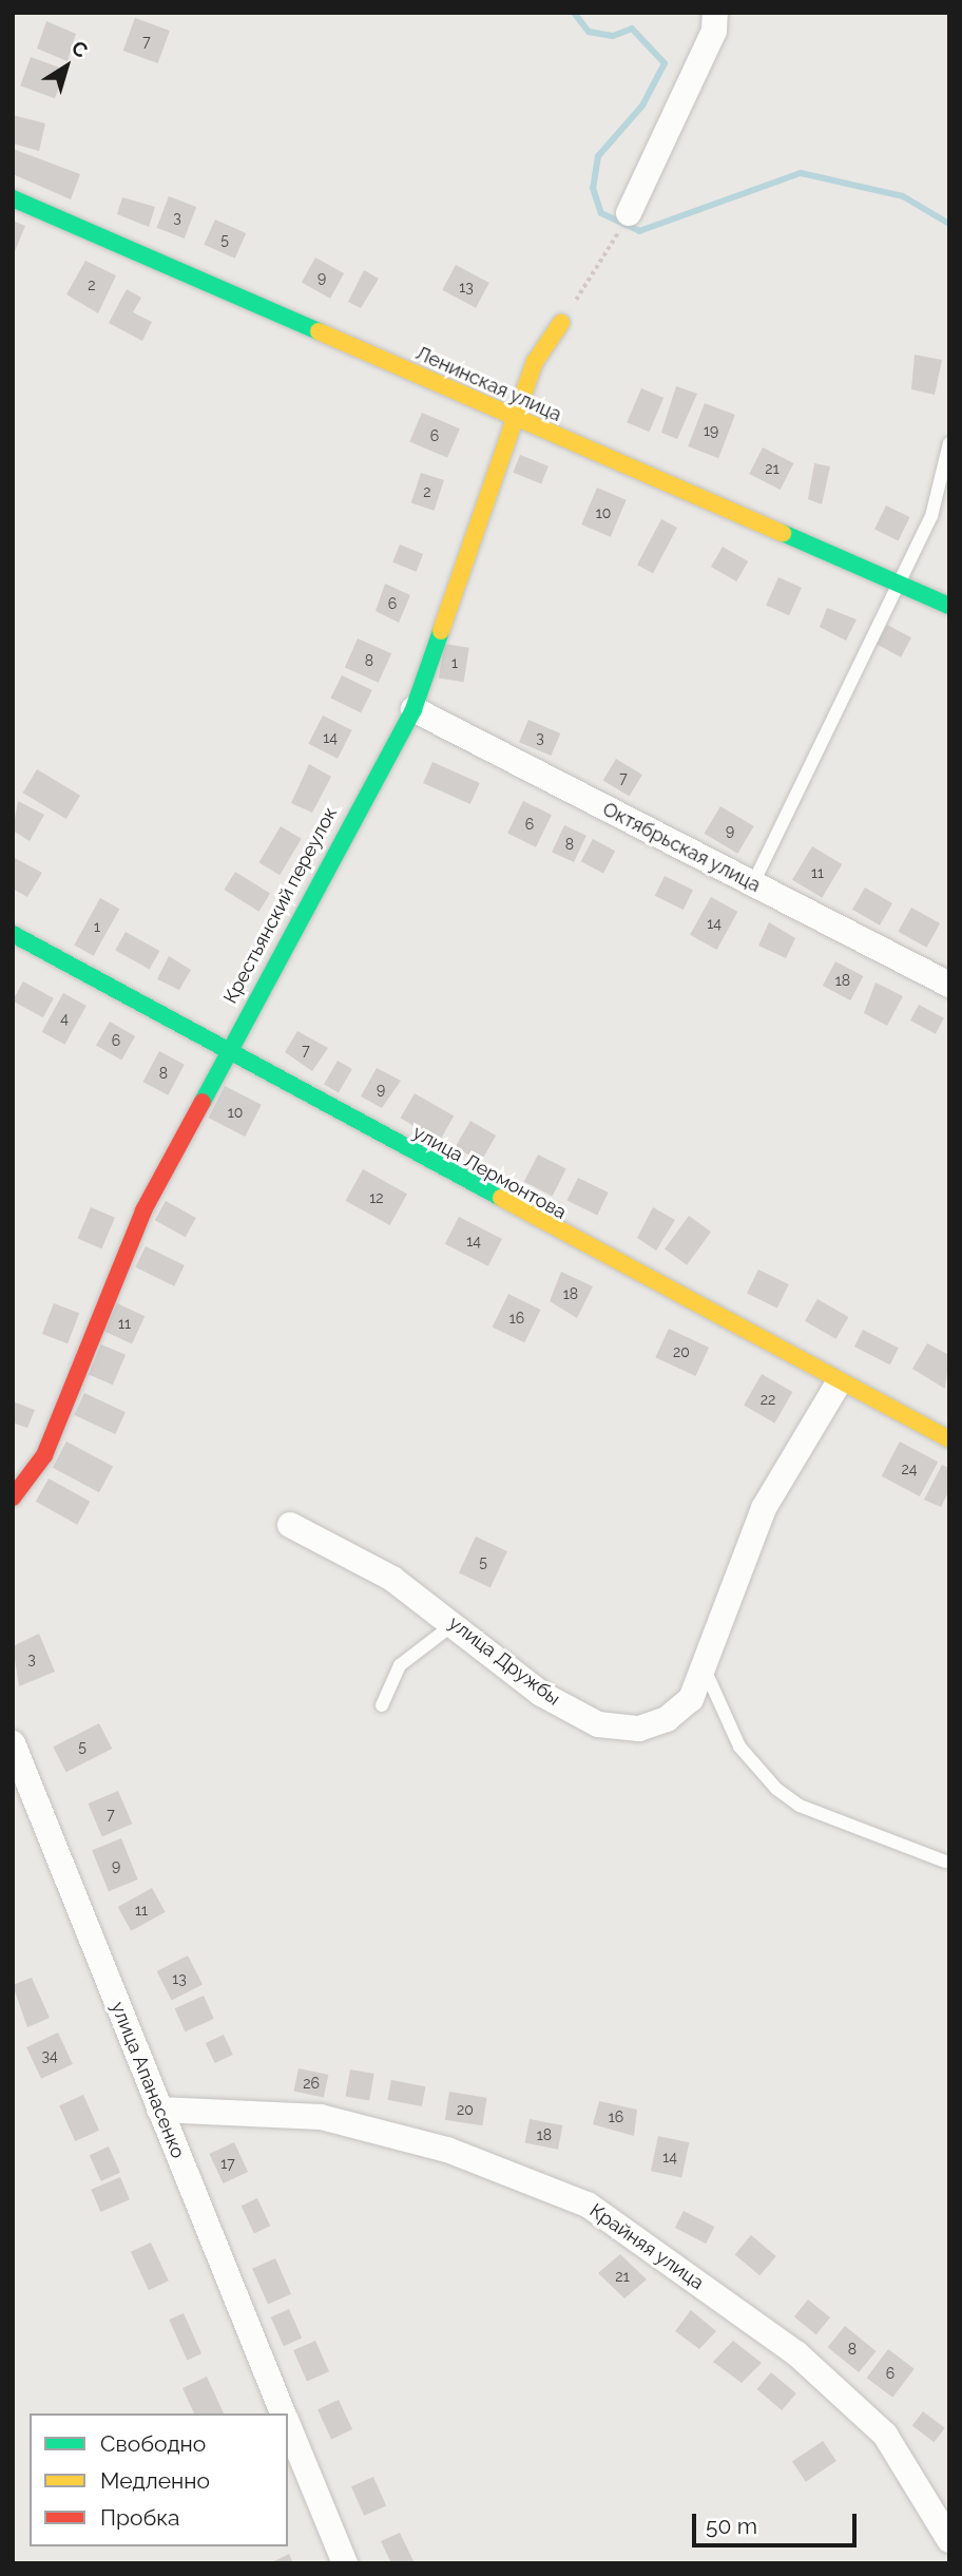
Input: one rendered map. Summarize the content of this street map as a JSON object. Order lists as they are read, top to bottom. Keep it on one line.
{"streets":{"street":["Ленинская улица","Октябрьская улица","Крестьянский переулок","улица Лермонтова","улица Дружбы","улица Апанасенко","Крайняя улица"]},"crossings":[["Ленинская улица","Крестьянский переулок"],["Октябрьская улица","Крестьянский переулок"],["Крестьянский переулок","улица Лермонтова"],["улица Лермонтова","улица Дружбы"],["улица Апанасенко","Крайняя улица"]],"house_numbers":["7","3","5","9","2","13","19","6","21","2","10","6","8","1","14","3","7","6","9","8","11","14","1","18","4","6","7","8","9","10","12","14","18","16","11","20","22","24","5","3","5","7","9","11","13","34","26","20","16","18","14","17","21","8","6"],"legend":["Свободно","Медленно","Пробка"],"scale_bar":"50 m","north":"top right"}
